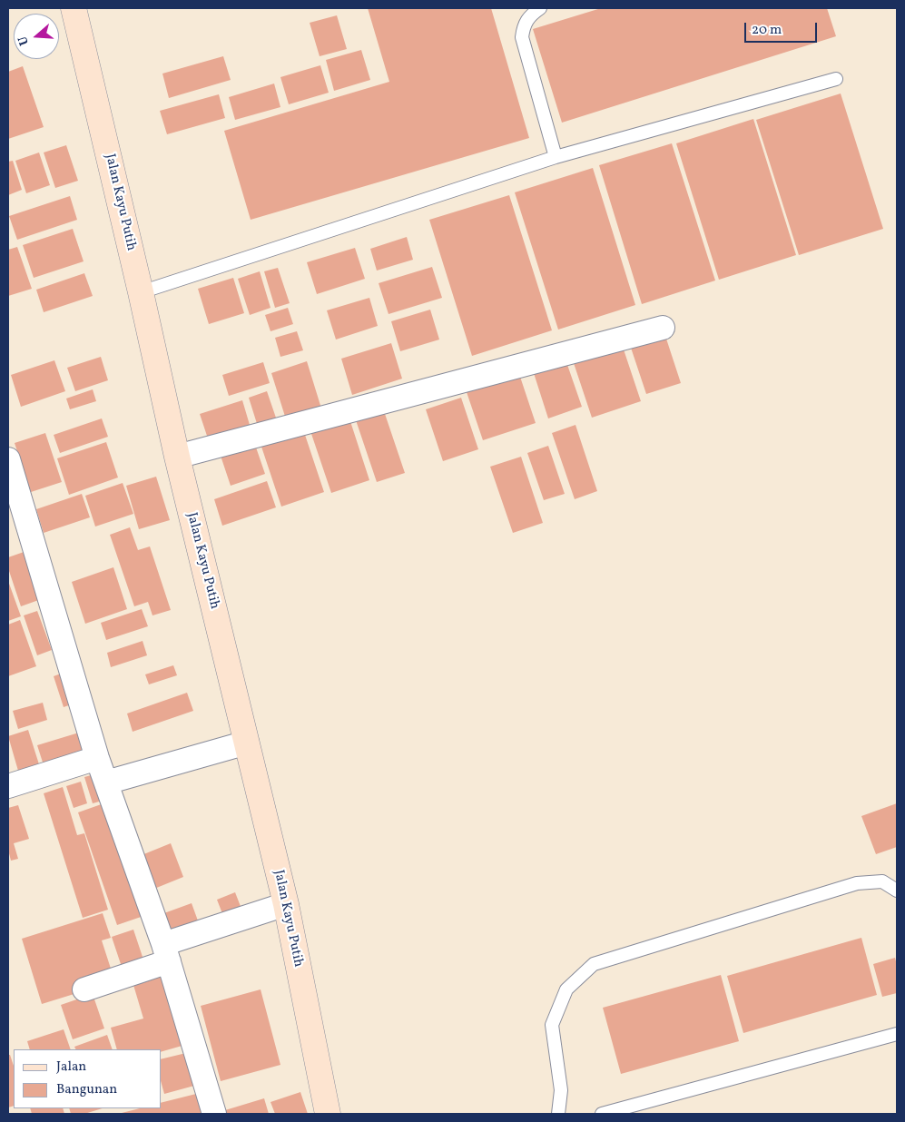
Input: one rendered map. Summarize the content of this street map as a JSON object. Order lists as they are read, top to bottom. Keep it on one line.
{"streets":{"street":["Jalan Kayu Putih"]},"legend":["Jalan","Bangunan"],"scale_bar":"20 m","north":"left"}
